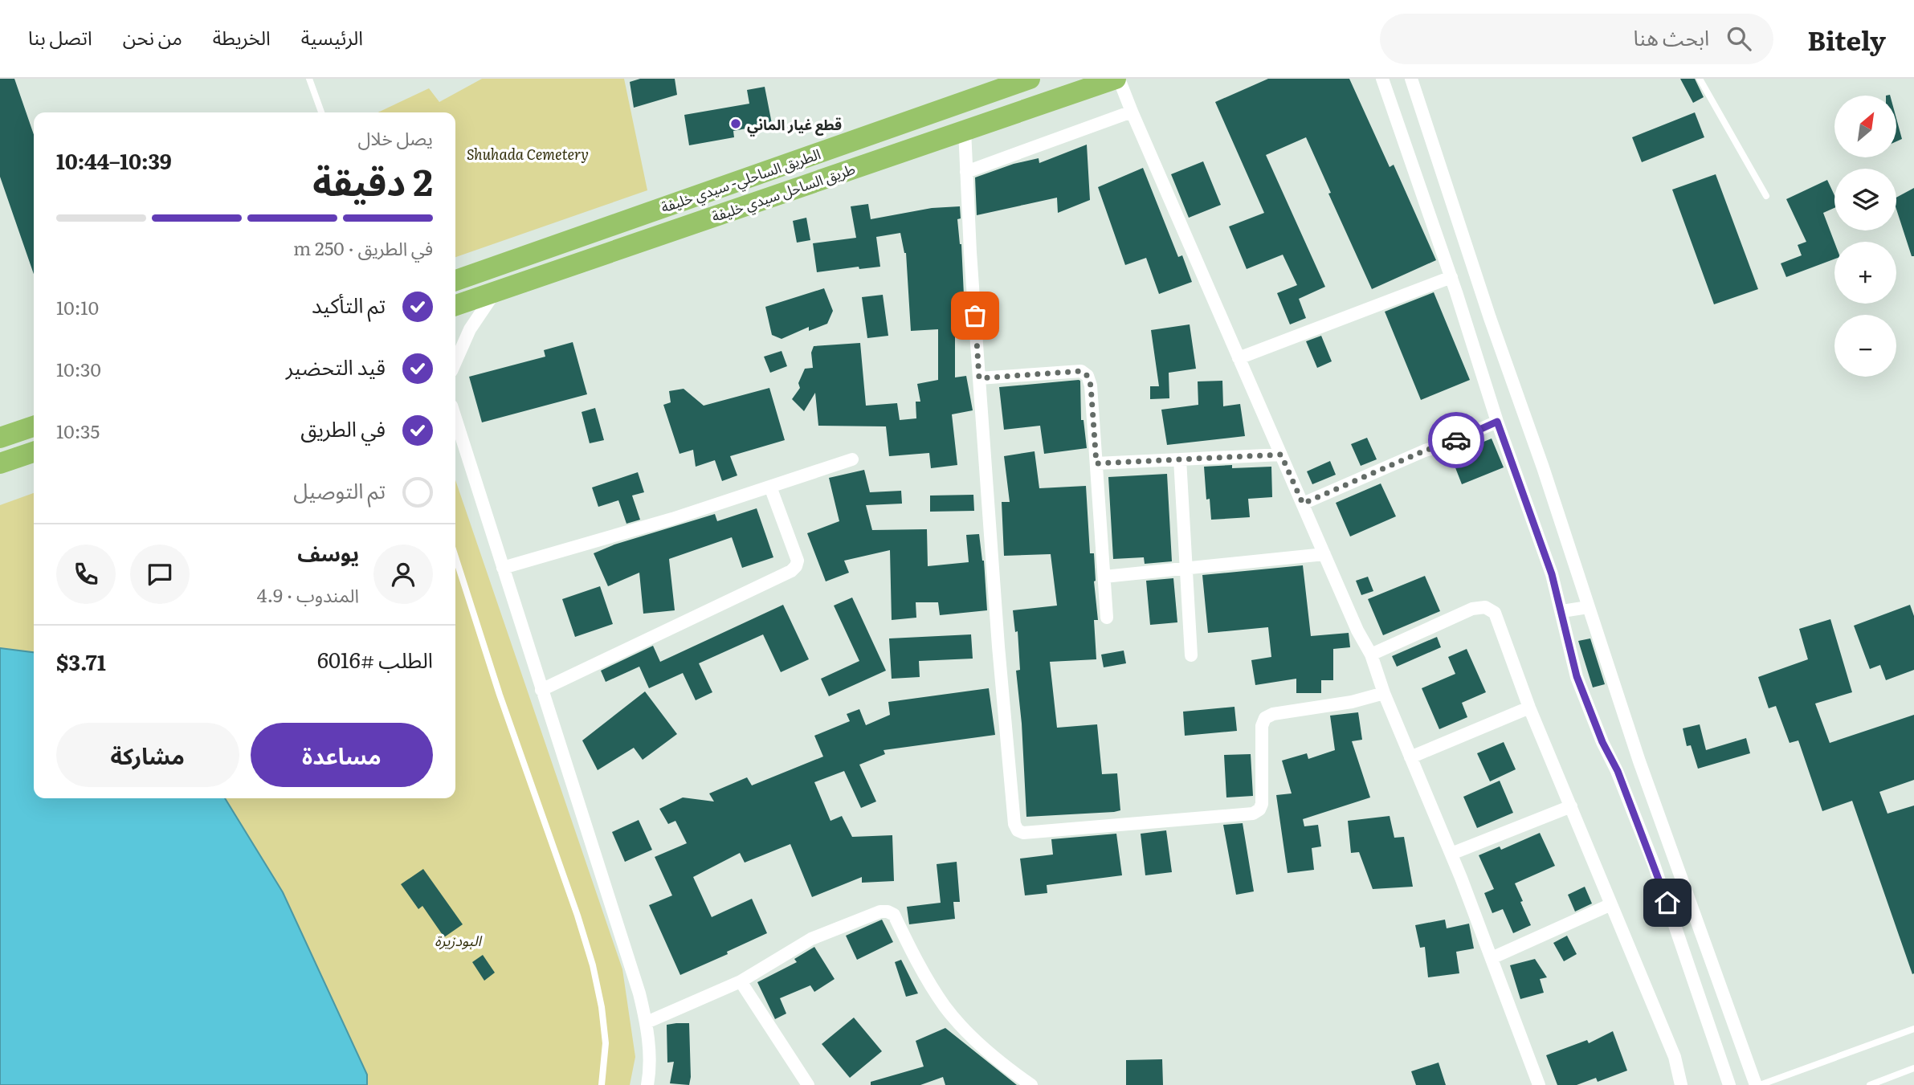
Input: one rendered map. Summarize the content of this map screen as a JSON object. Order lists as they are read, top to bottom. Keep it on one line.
{"streets":{"highway":["الطريق الساحلي- سيدي خليفة","طريق الساحل سيدي خليفة"]},"parks":["Shuhada Cemetery","البودزيرة"],"places":["قطع غيار الماني"],"north":"top right","page":{"header":"Bitely","search":"ابحث هنا","nav":["الرئيسية","الخريطة","من نحن","اتصل بنا"],"map_buttons":["+","−"],"heading":["2 دقيقة","يصل خلال","10:39–10:44"],"panel":["يوسف","المندوب · 4.9","الطلب #6016","$3.71"],"bar":"في الطريق · 250 m","list":[["تم التأكيد","10:10"],["قيد التحضير","10:30"],["في الطريق","10:35"],"تم التوصيل"],"buttons":["مساعدة","مشاركة"]}}
